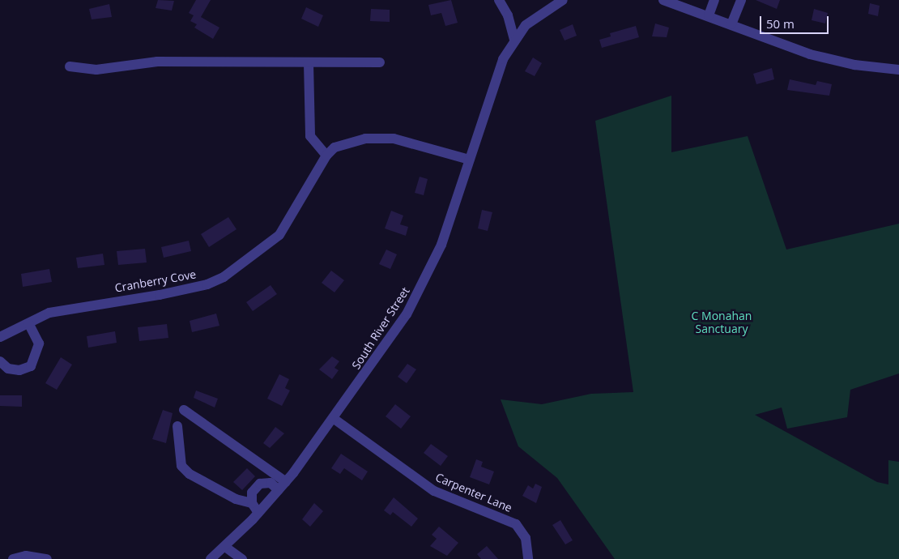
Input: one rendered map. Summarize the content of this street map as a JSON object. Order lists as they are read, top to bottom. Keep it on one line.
{"streets":{"street":["Cranberry Cove","South River Street","Carpenter Lane"]},"crossings":[["Cranberry Cove","South River Street"],["South River Street","Carpenter Lane"]],"parks":["C Monahan Sanctuary"],"scale_bar":"50 m"}
